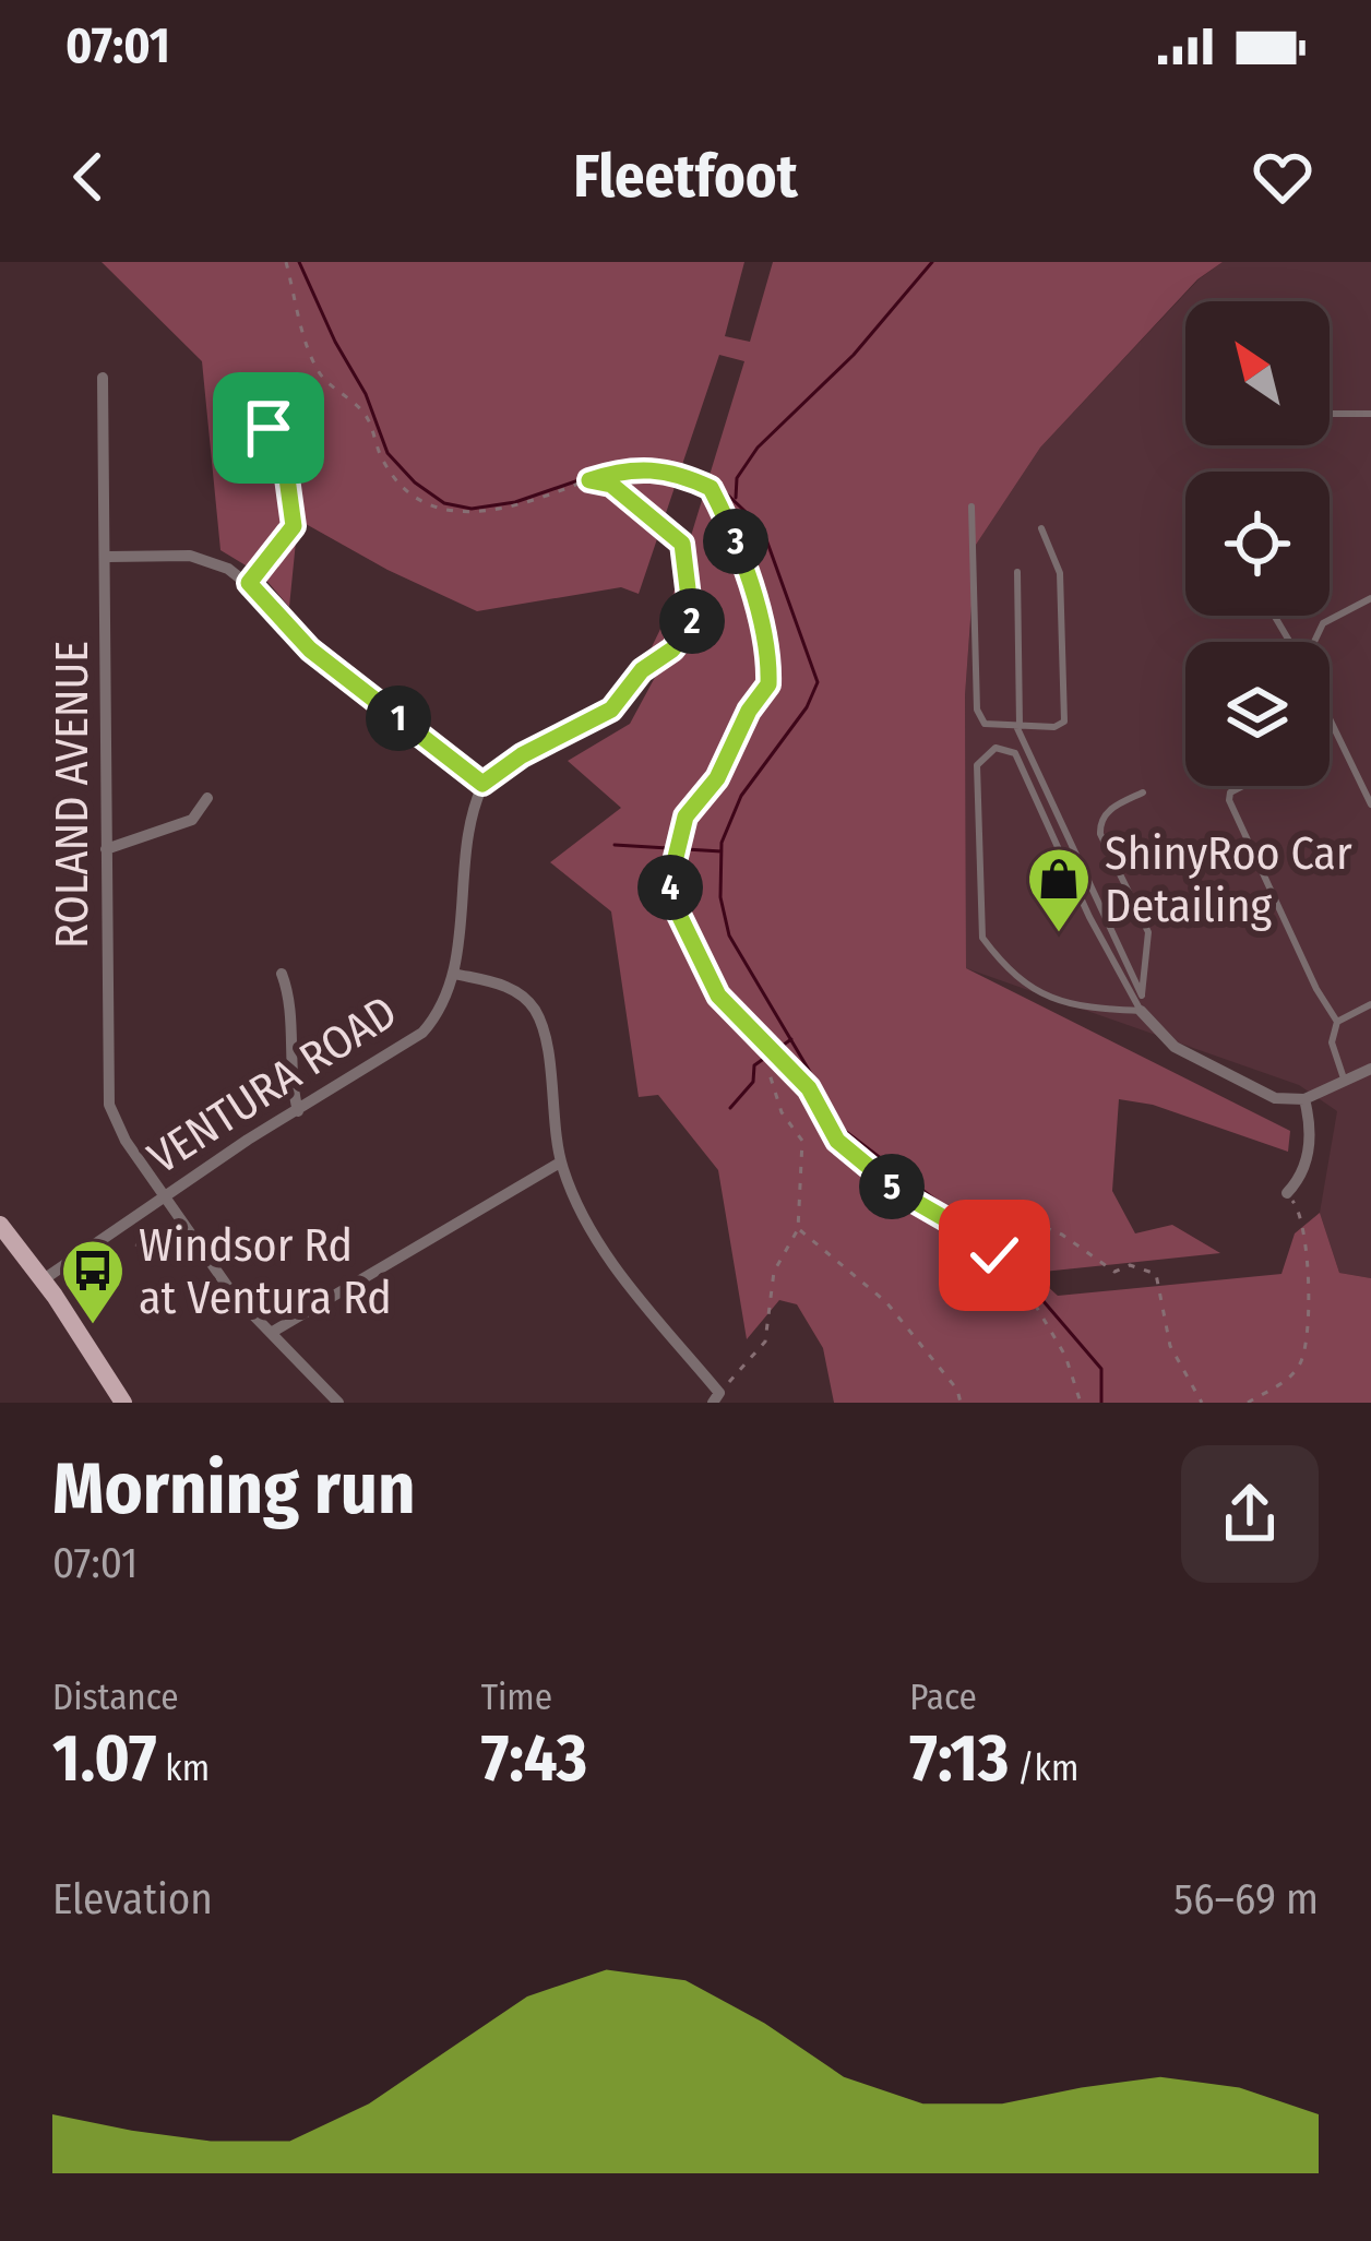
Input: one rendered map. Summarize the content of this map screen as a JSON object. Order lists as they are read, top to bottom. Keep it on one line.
{"streets":{"street":["ROLAND AVENUE","VENTURA ROAD"]},"crossings":[["ROLAND AVENUE","VENTURA ROAD"]],"places":{"shop":["ShinyRoo Car Detailing"],"bus stop":["Windsor Rd at Ventura Rd"]},"north":"top left","page":{"status":"07:01","header":"Fleetfoot","pins":["3","2","1","4","5"],"heading":["Morning run","07:01"],"stats":[["Distance","1.07 km"],["Time","7:43"],["Pace","7:13 /km"]],"chart":["Elevation","56–69 m"]}}
